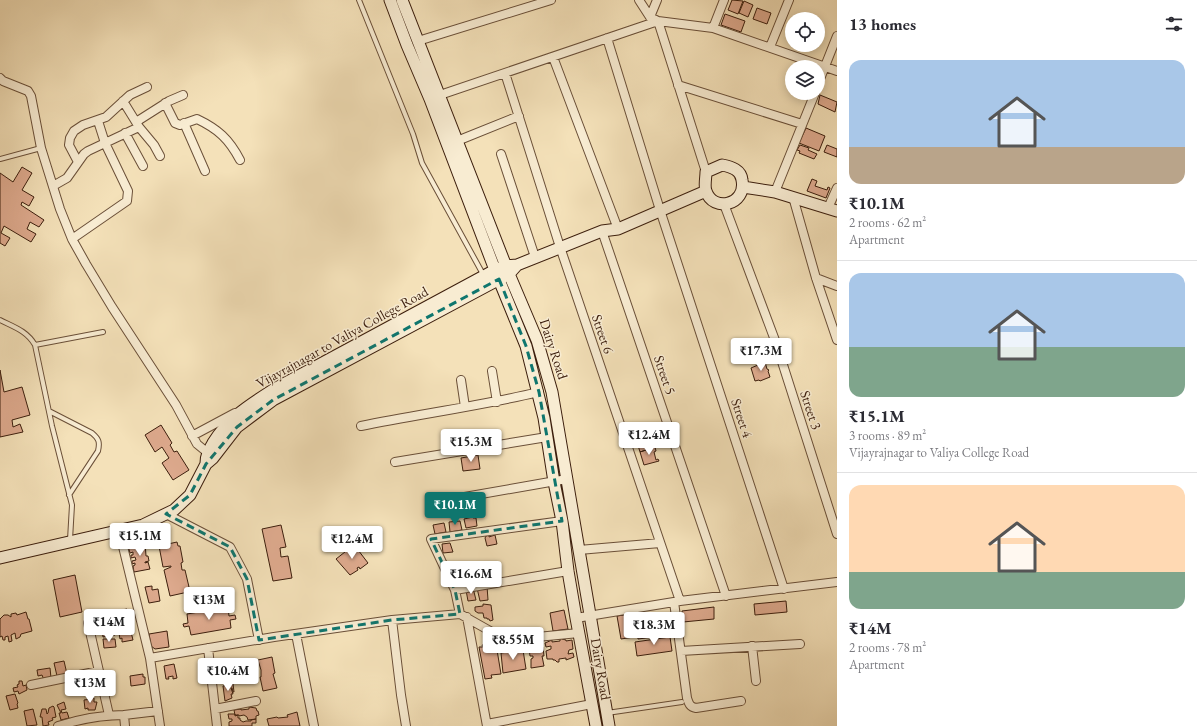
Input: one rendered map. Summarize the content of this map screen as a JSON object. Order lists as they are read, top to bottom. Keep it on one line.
{"streets":{"main road":["Vijayrajnagar to Valiya College Road","Dairy Road"],"street":["Street 6","Street 5","Street 3","Street 4"]},"crossings":[["Street 6","Vijayrajnagar to Valiya College Road"],["Vijayrajnagar to Valiya College Road","Dairy Road"],["Vijayrajnagar to Valiya College Road","Street 5"],["Vijayrajnagar to Valiya College Road","Street 3"],["Vijayrajnagar to Valiya College Road","Street 4"]],"page":{"heading":"13 homes","list":[{"name":"₹10.1M","note":"2 rooms · 62 m² · Apartment"},{"name":"₹15.1M","note":"3 rooms · 89 m² · Vijayrajnagar to Valiya College Road"},{"name":"₹14M","note":"2 rooms · 78 m² · Apartment"}],"price":["₹17.3M","₹12.4M","₹15.3M","₹10.1M","₹15.1M","₹12.4M","₹16.6M","₹13M","₹14M","₹18.3M","₹8.55M","₹10.4M","₹13M"]}}
